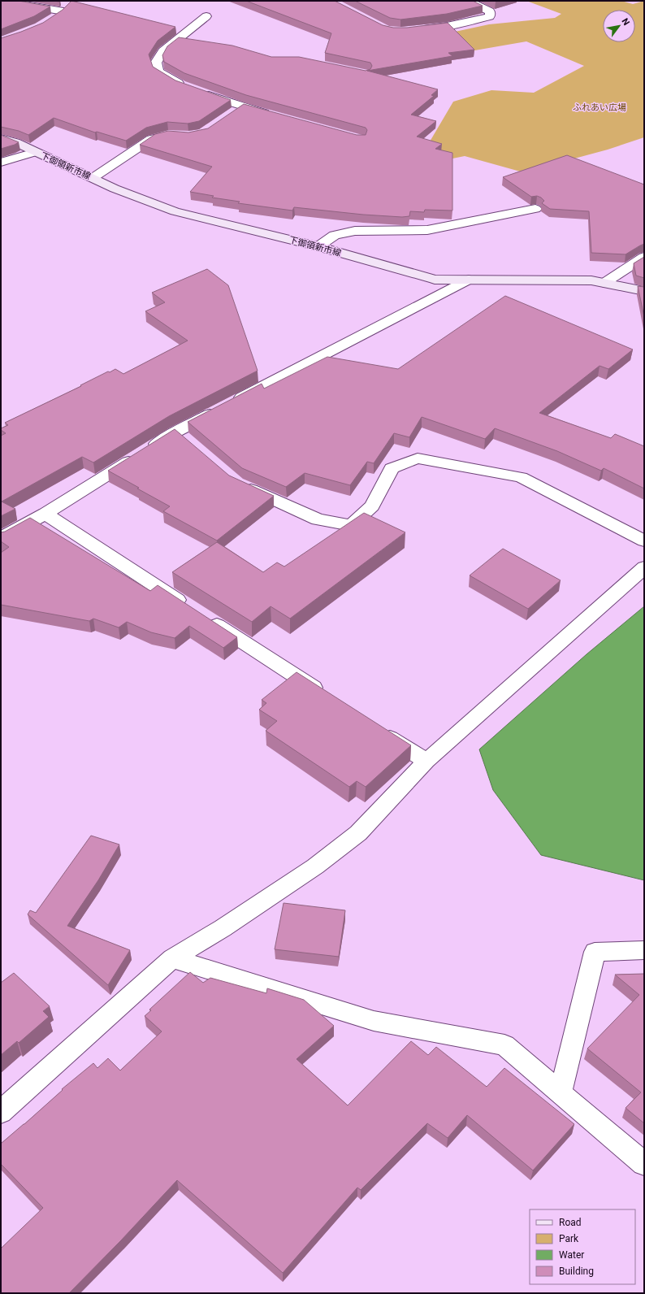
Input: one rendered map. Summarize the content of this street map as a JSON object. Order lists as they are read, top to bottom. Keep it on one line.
{"streets":{"main road":["下御領新市線"]},"parks":["ふれあい広場"],"legend":["Road","Park","Water","Building"],"north":"top right"}
